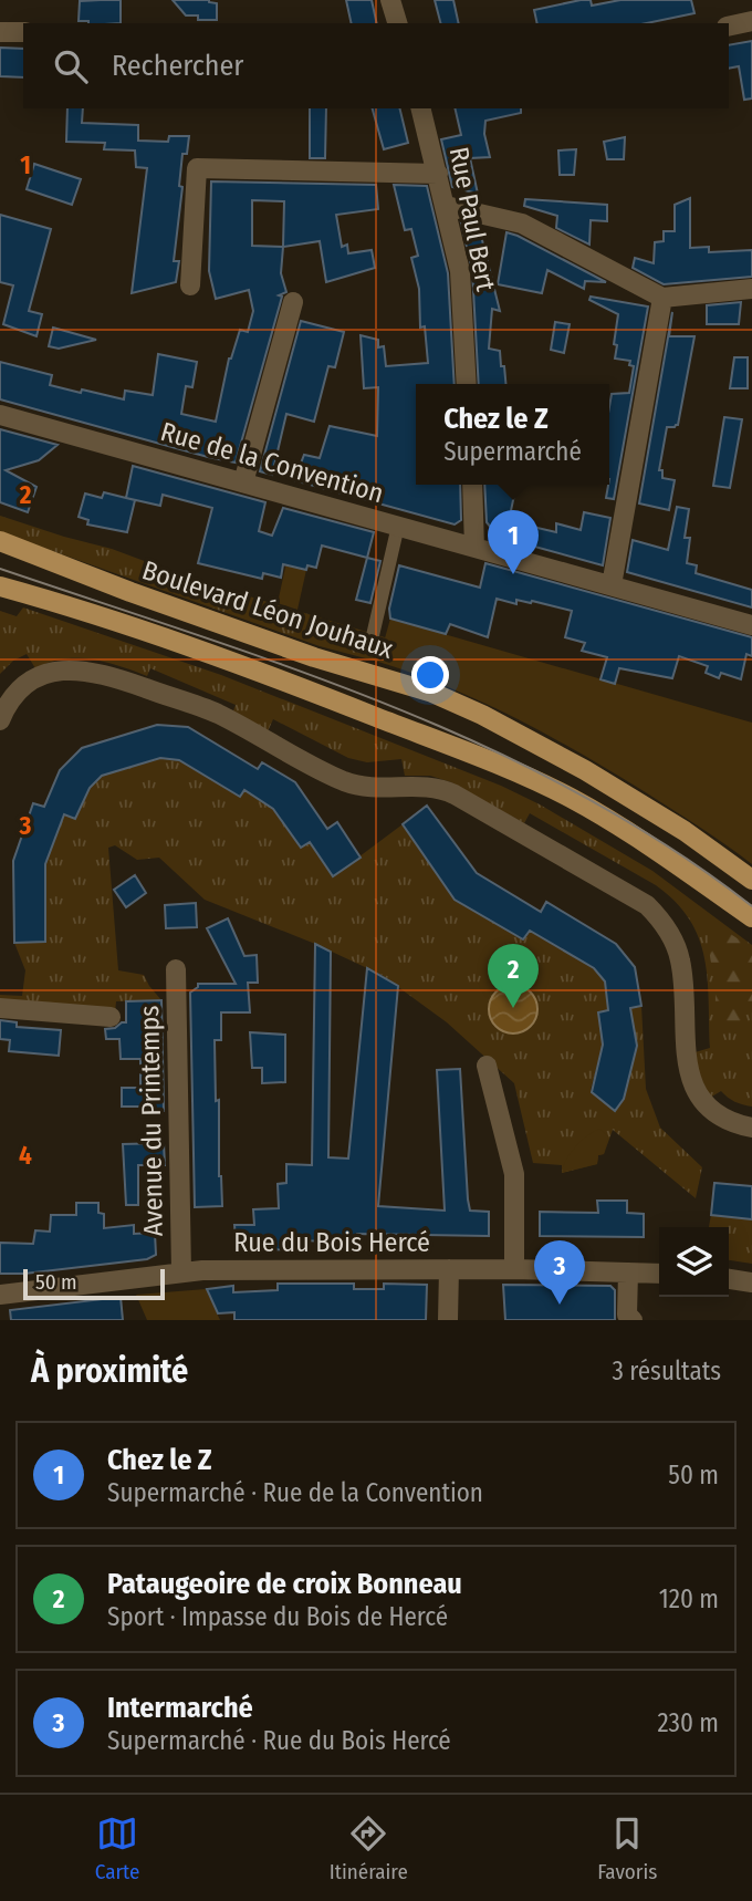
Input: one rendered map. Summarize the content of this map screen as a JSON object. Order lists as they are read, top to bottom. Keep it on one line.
{"streets":{"main road":["Boulevard Léon Jouhaux"],"street":["Rue Paul Bert","Rue de la Convention","Avenue du Printemps","Rue du Bois Hercé"]},"crossings":[["Avenue du Printemps","Rue du Bois Hercé"]],"scale_bar":"50 m","page":{"search":"Rechercher","popup":["Chez le Z","Supermarché"],"pins":["1","2","3"],"scale":"50 m","heading":["À proximité","3 résultats"],"list":[{"mark":"1","name":"Chez le Z","note":"Supermarché · Rue de la Convention","value":"50 m"},{"mark":"2","name":"Pataugeoire de croix Bonneau","note":"Sport · Impasse du Bois de Hercé","value":"120 m"},{"mark":"3","name":"Intermarché","note":"Supermarché · Rue du Bois Hercé","value":"230 m"}],"nav":["Carte","Itinéraire","Favoris"]},"grid":{"rows":["1","2","3","4"]}}
